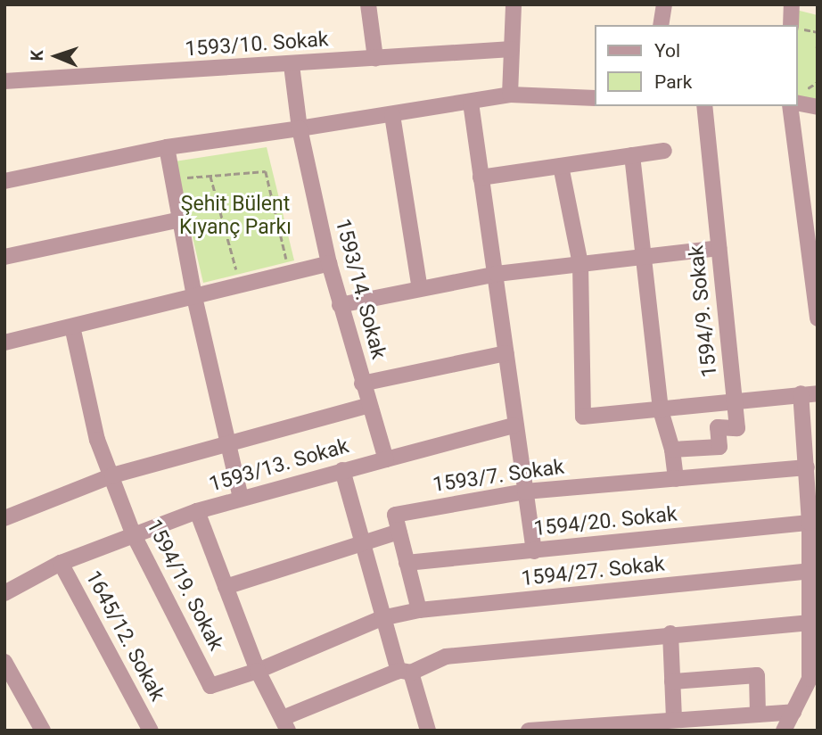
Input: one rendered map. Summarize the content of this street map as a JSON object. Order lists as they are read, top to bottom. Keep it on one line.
{"streets":{"street":["1593/10. Sokak","1593/14. Sokak","1594/9. Sokak","1593/13. Sokak","1593/7. Sokak","1594/20. Sokak","1594/27. Sokak","1594/19. Sokak","1645/12. Sokak"]},"crossings":[["1593/10. Sokak","1593/14. Sokak"],["1593/14. Sokak","1593/13. Sokak"],["1593/13. Sokak","1594/19. Sokak"],["1593/13. Sokak","1645/12. Sokak"],["1594/27. Sokak","1594/19. Sokak"]],"parks":["Şehit Bülent Kıyanç Parkı"],"legend":["Yol","Park"],"north":"left"}
